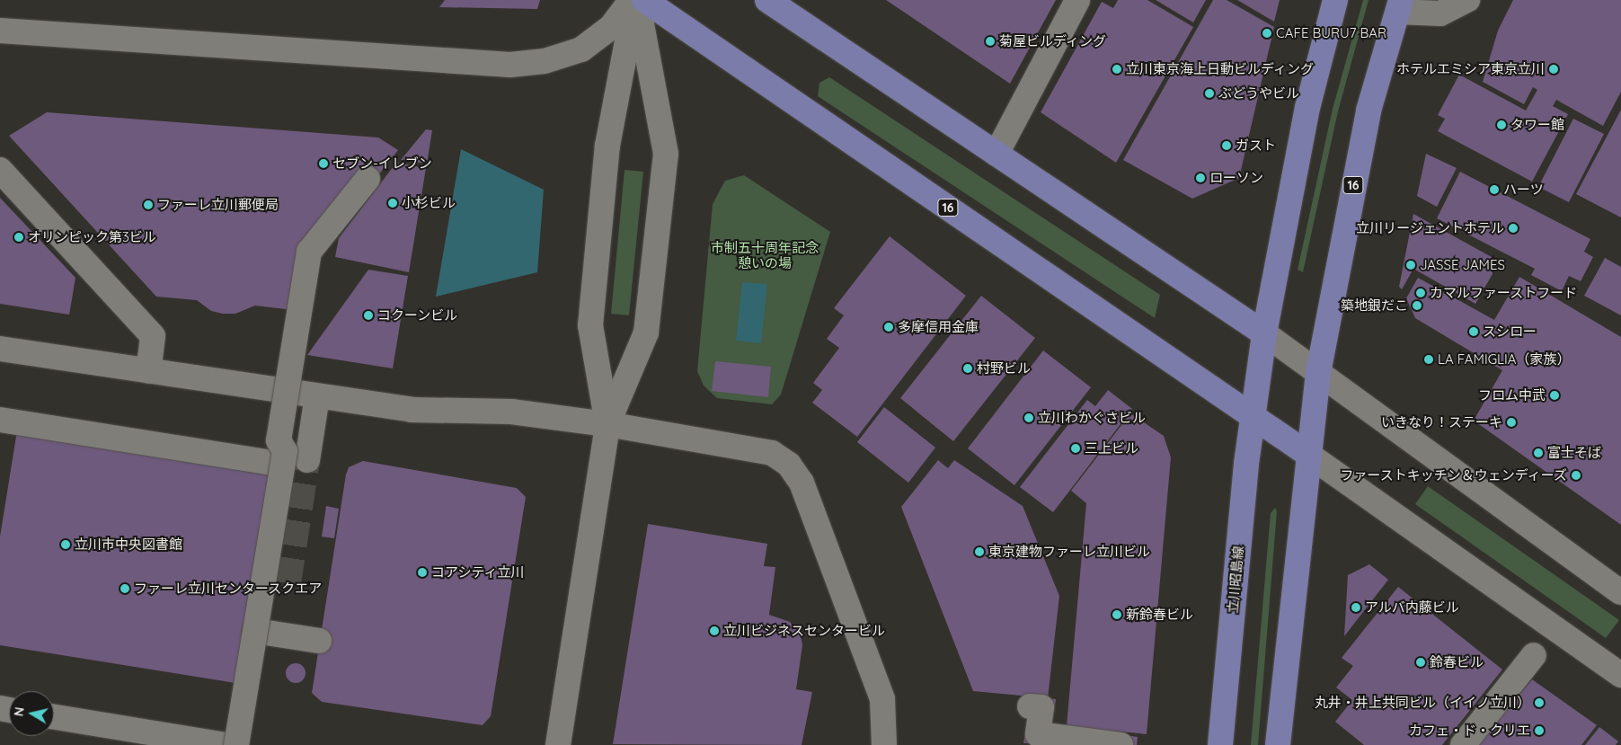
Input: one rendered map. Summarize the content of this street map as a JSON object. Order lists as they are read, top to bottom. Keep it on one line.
{"streets":{"main road":["16","立川昭島線"]},"crossings":[["16","立川昭島線"]],"parks":["市制五十周年記念 憩いの場"],"places":["CAFE BURU7 BAR","菊屋ビルディング","立川東京海上日動ビルディング","ホテルエミシア東京立川","ぶどうやビル","タワー館","ガスト","セブン-イレブン","ローソン","ハーツ","小杉ビル","ファーレ立川郵便局","立川リージェントホテル","オリンピック第3ビル","JASSE JAMES","カマルファーストフード","築地銀だこ","コクーンビル","多摩信用金庫","スシロー","LA FAMIGLIA（家族）","村野ビル","フロム中武","立川わかぐさビル","いきなり！ステーキ","三上ビル","富士そば","ファーストキッチン＆ウェンディーズ","立川市中央図書館","東京建物ファーレ立川ビル","コアシティ立川","ファーレ立川センタースクエア","アルバ内藤ビル","新鈴春ビル","立川ビジネスセンタービル","鈴春ビル","丸井・井上共同ビル（イイノ立川）","カフェ・ド・クリエ"],"north":"left"}
